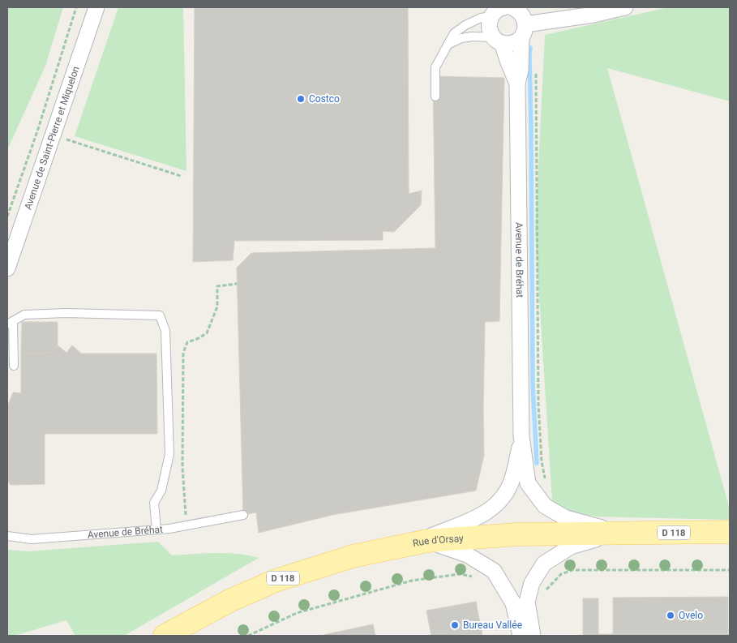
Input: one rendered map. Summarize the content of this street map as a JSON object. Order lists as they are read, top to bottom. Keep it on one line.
{"streets":{"main road":["D 118","Rue d'Orsay"],"street":["Avenue de Saint-Pierre et Miquelon","Avenue de Bréhat"]},"crossings":[["Avenue de Bréhat","Rue d'Orsay"]],"places":["Costco","Ovelo","Bureau Vallée"]}
